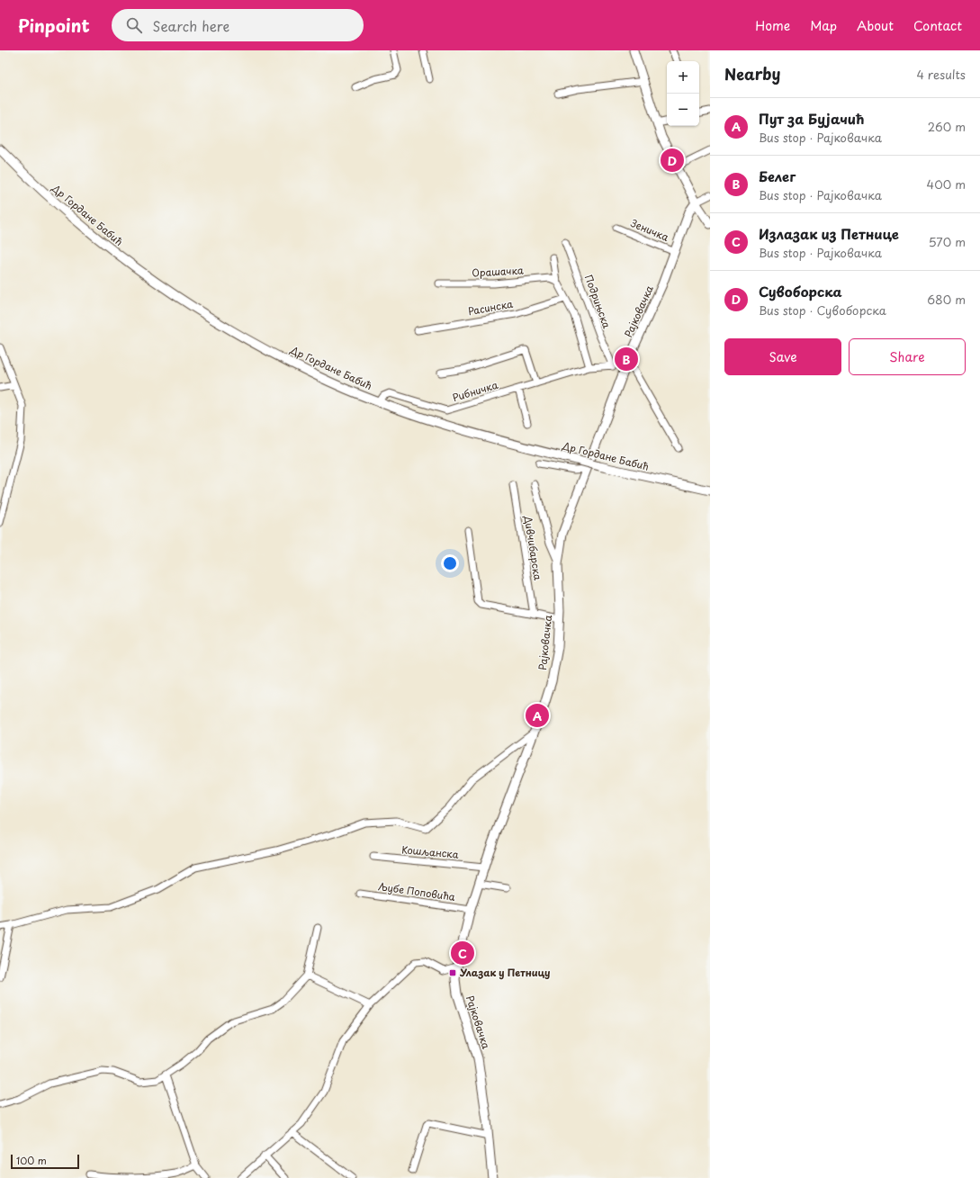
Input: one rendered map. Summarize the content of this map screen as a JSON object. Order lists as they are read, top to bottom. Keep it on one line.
{"streets":{"main road":["Др Гордане Бабић","Рајковачка"],"street":["Зеничка","Орашачка","Подрињска","Расинска","Рибничка","Дивчибарска","Кошљанска","Љубе Поповића"]},"crossings":[["Др Гордане Бабић","Рибничка"],["Зеничка","Рајковачка"],["Подрињска","Рибничка"],["Рајковачка","Рибничка"],["Рајковачка","Кошљанска"],["Рајковачка","Љубе Поповића"]],"places":{"transit":["Улазак у Петницу"]},"scale_bar":"100 m","page":{"header":"Pinpoint","search":"Search here","nav":["Home","Map","About","Contact"],"heading":["Nearby","4 results"],"map_buttons":["+","−"],"list":[{"mark":"A","name":"Пут за Бујачић","note":"Bus stop · Рајковачка","value":"260 m"},{"mark":"B","name":"Белег","note":"Bus stop · Рајковачка","value":"400 m"},{"mark":"C","name":"Излазак из Петнице","note":"Bus stop · Рајковачка","value":"570 m"},{"mark":"D","name":"Сувоборска","note":"Bus stop · Сувоборска","value":"680 m"}],"pins":["D","B","A","C"],"buttons":["Save","Share"],"scale":"100 m"}}
